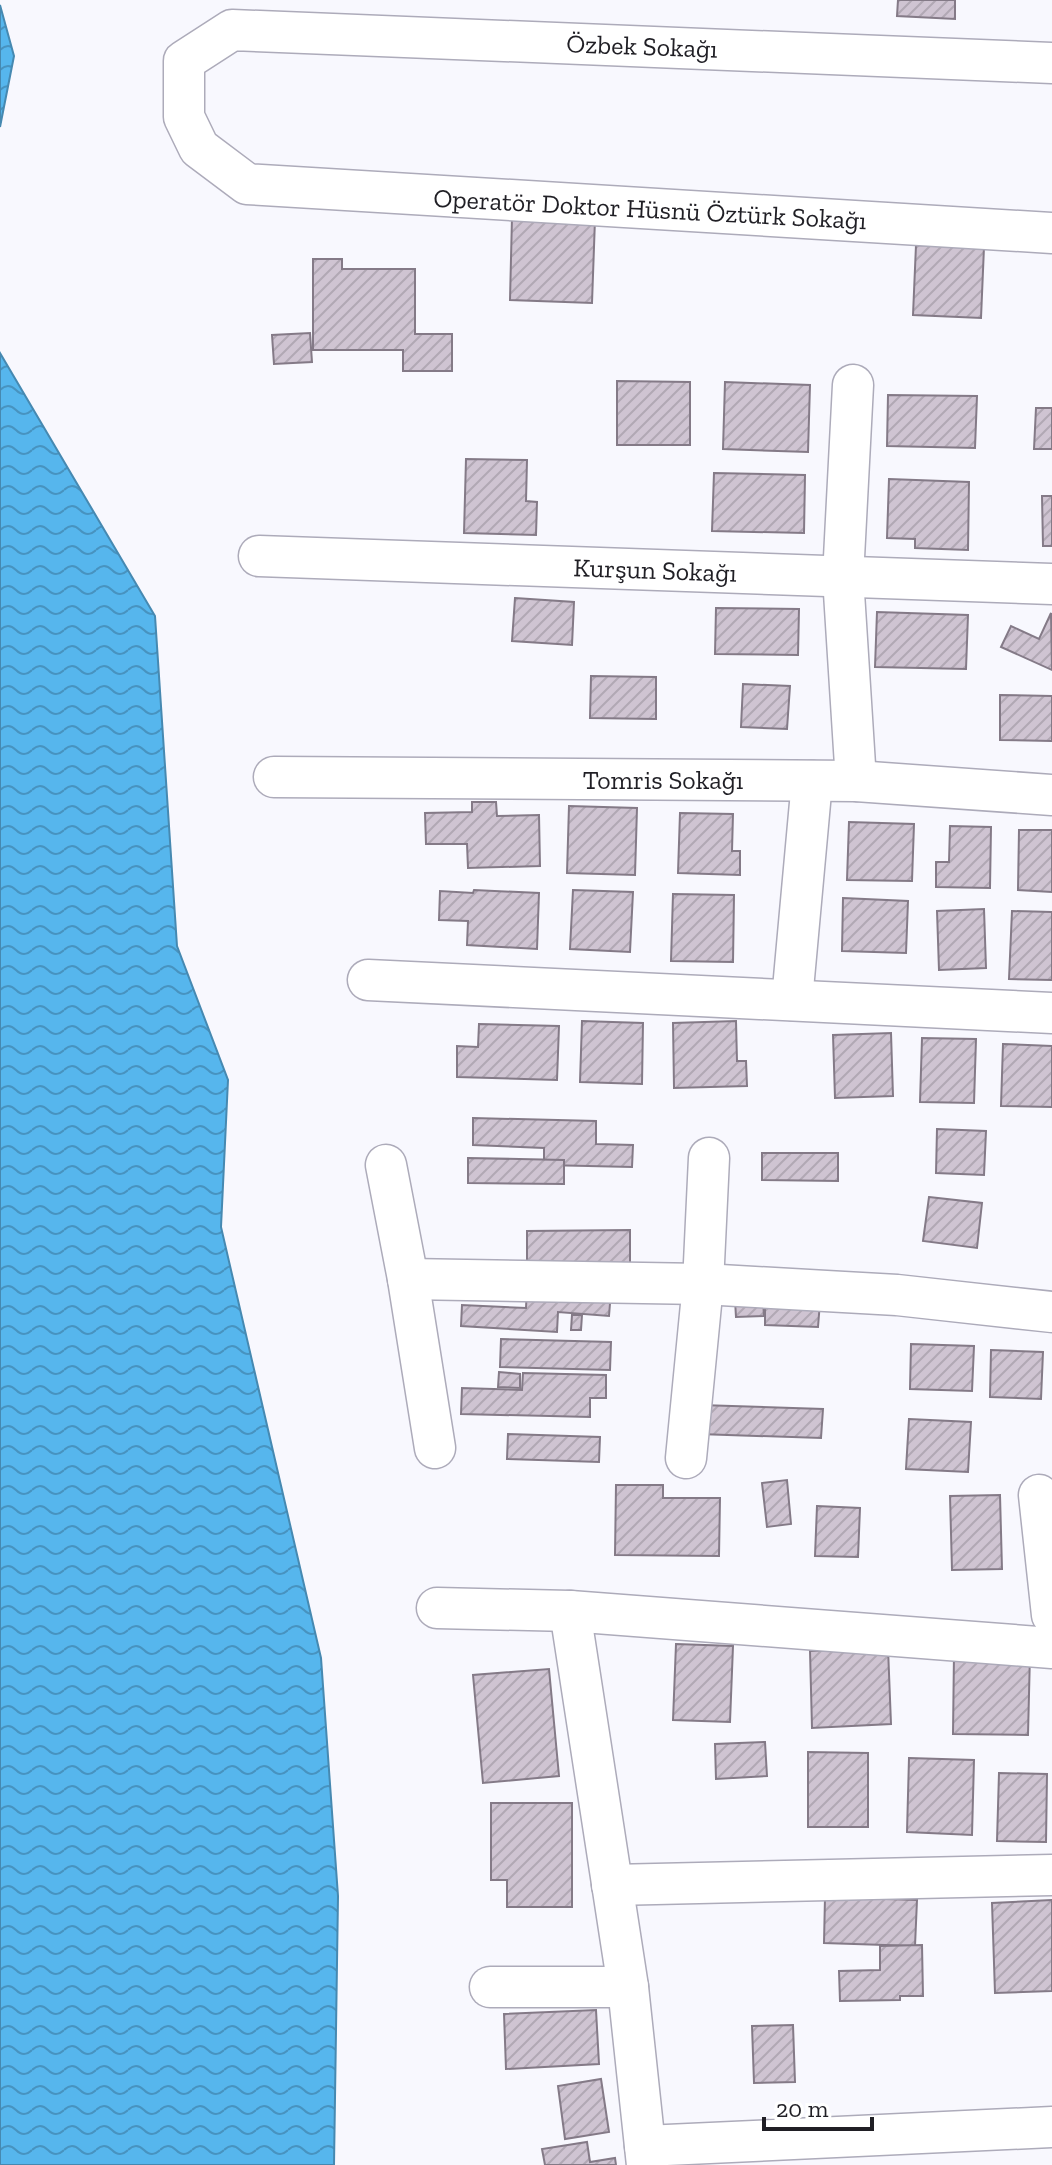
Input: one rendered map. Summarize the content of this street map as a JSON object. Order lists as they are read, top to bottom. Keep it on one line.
{"streets":{"street":["Özbek Sokağı","Operatör Doktor Hüsnü Öztürk Sokağı","Kurşun Sokağı","Tomris Sokağı"]},"crossings":[["Özbek Sokağı","Operatör Doktor Hüsnü Öztürk Sokağı"]],"scale_bar":"20 m"}
